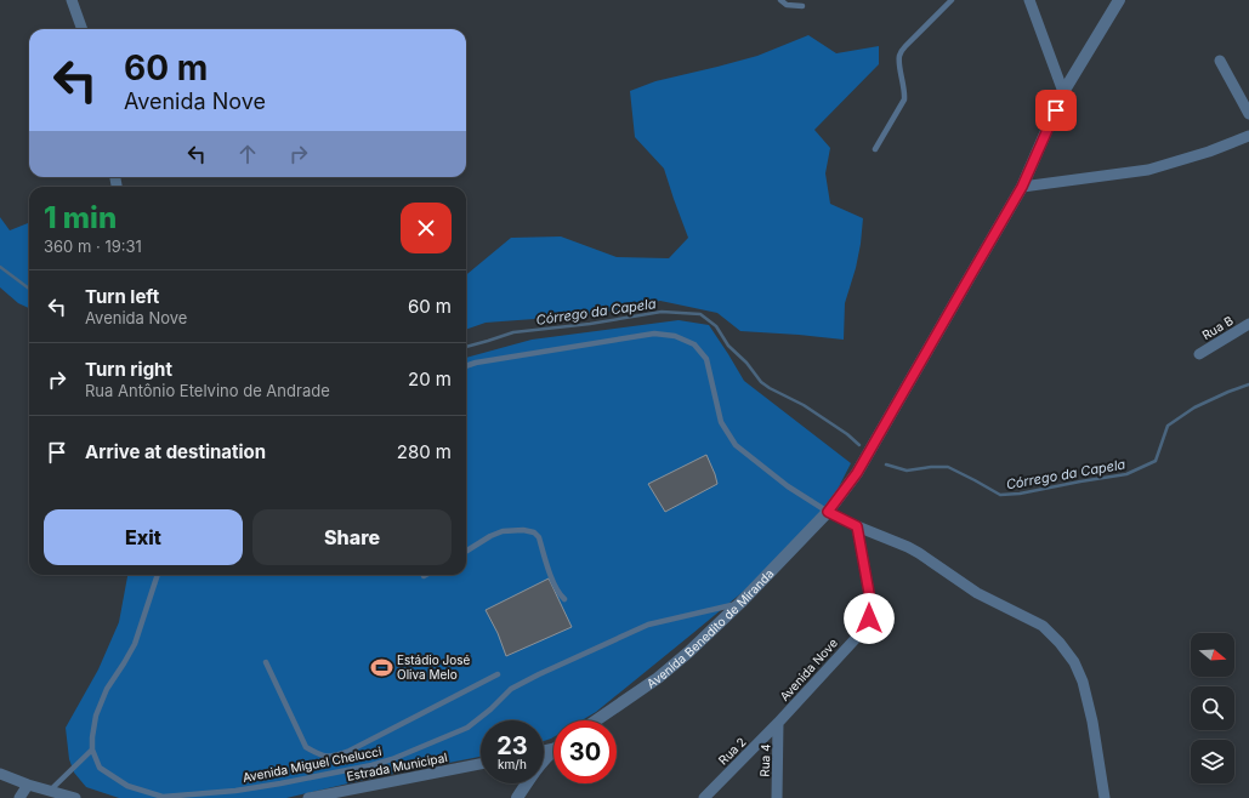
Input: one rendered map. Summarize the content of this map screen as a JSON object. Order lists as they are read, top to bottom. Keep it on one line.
{"streets":{"street":["Rua B","Avenida Benedito de Miranda","Avenida Nove","Rua 2","Rua 4","Estrada Municipal"],"lane":["Avenida Miguel Chelucci"]},"crossings":[["Avenida Benedito de Miranda","Avenida Miguel Chelucci"],["Avenida Nove","Rua 2"],["Avenida Nove","Rua 4"],["Rua 2","Rua 4"]],"water":["Córrego da Capela"],"places":{"sports":["Estádio José Oliva Melo"]},"north":"right","page":{"turn":["60 m","Avenida Nove"],"heading":["1 min","360 m · 19:31"],"list":[{"name":"Turn left","note":"Avenida Nove","value":"60 m"},{"name":"Turn right","note":"Rua Antônio Etelvino de Andrade","value":"20 m"},{"name":"Arrive at destination","value":"280 m"}],"buttons":["Exit","Share"],"speed":"23 km/h","limit":"30"}}
